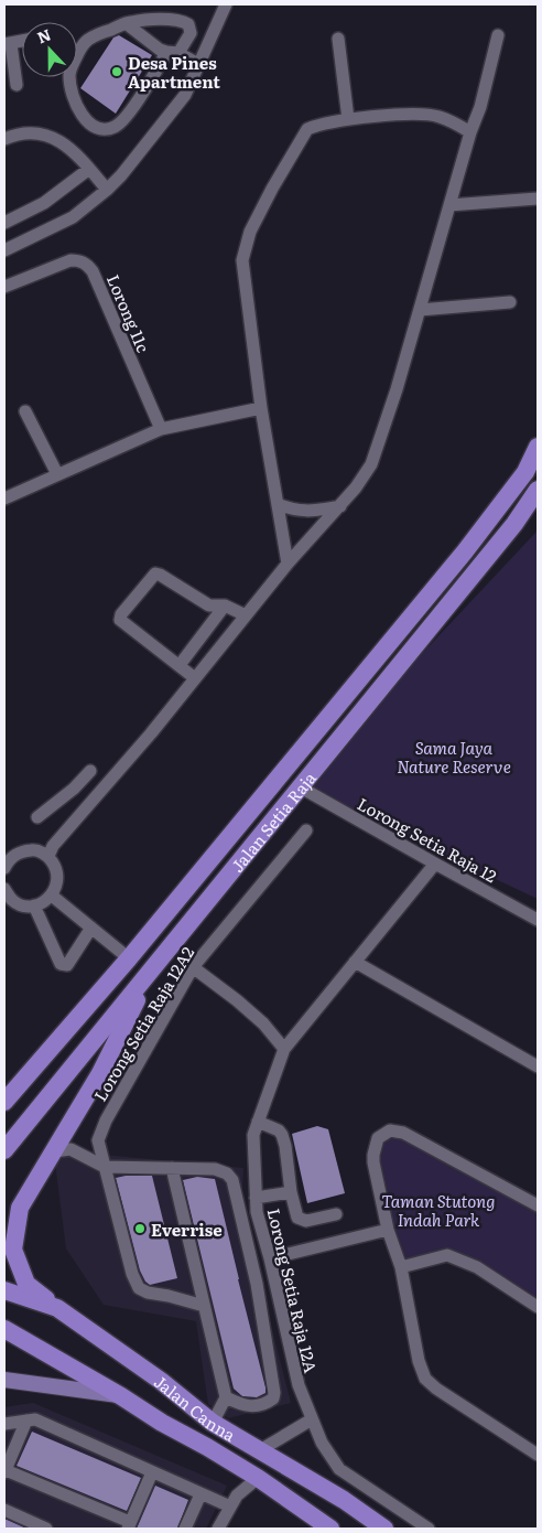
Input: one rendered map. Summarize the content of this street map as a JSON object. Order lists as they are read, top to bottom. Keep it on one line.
{"streets":{"highway":["Jalan Setia Raja","Jalan Canna"],"street":["Lorong 11c","Lorong Setia Raja 12","Lorong Setia Raja 12A2","Lorong Setia Raja 12A"]},"crossings":[["Jalan Setia Raja","Lorong Setia Raja 12"],["Lorong Setia Raja 12","Lorong Setia Raja 12A"]],"parks":["Sama Jaya Nature Reserve","Taman Stutong Indah Park"],"places":["Desa Pines Apartment","Everrise"],"north":"top"}
